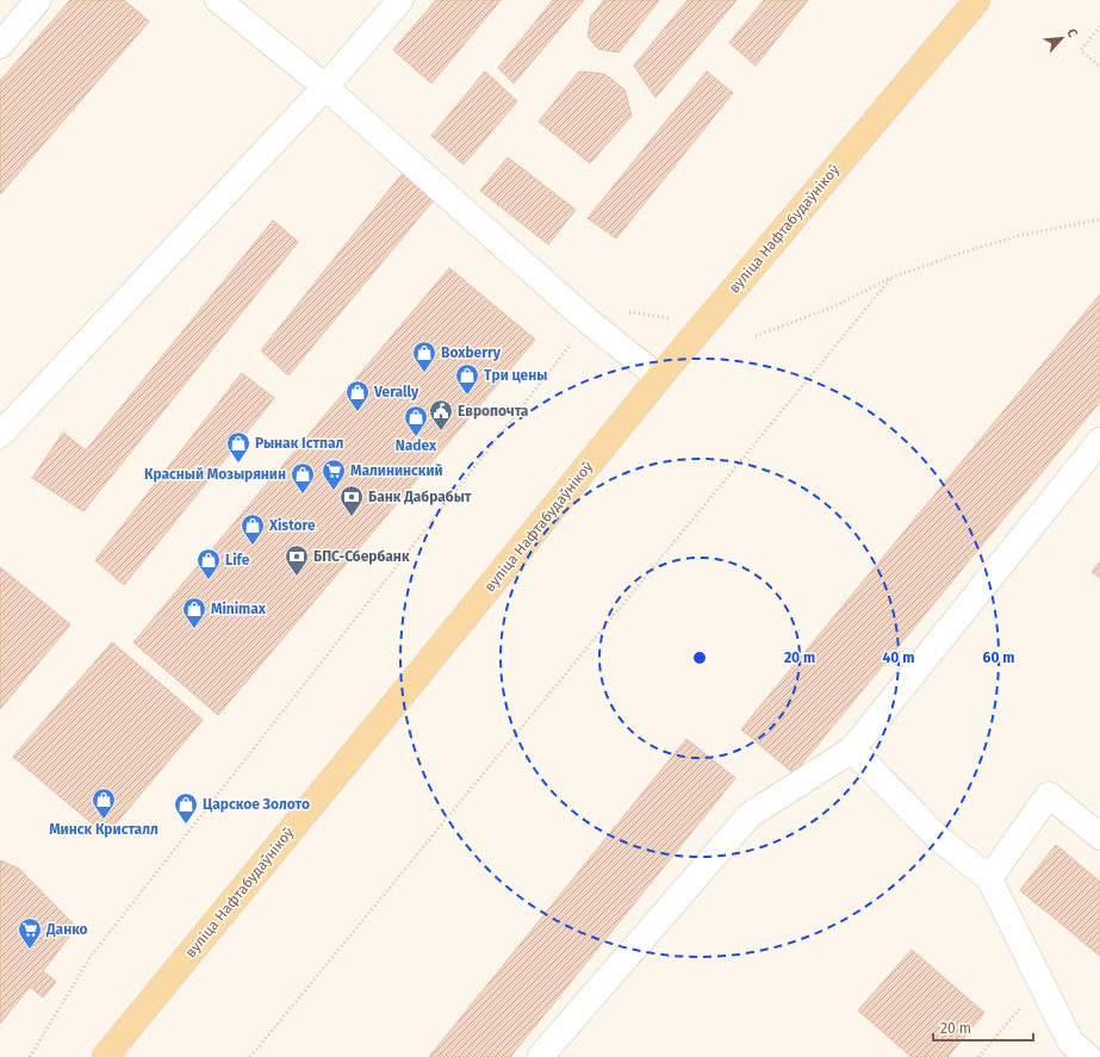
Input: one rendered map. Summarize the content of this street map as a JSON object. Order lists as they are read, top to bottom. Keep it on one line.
{"streets":{"main road":["вуліца Нафтабудаўнікоў"]},"places":{"shop":["Boxberry","Три цены","Verally","Nadex","Рынак Істпал","Красный Мозырянин","Xistore","Life","Minimax","Минск Кристалл","Царское Золото"],"public building":["Европочта"],"supermarket":["Малининский","Данко"],"bank":["Банк Дабрабыт","БПС-Сбербанк"]},"scale_bar":"20 m","north":"top right","rings":["20 m","40 m","60 m"]}
